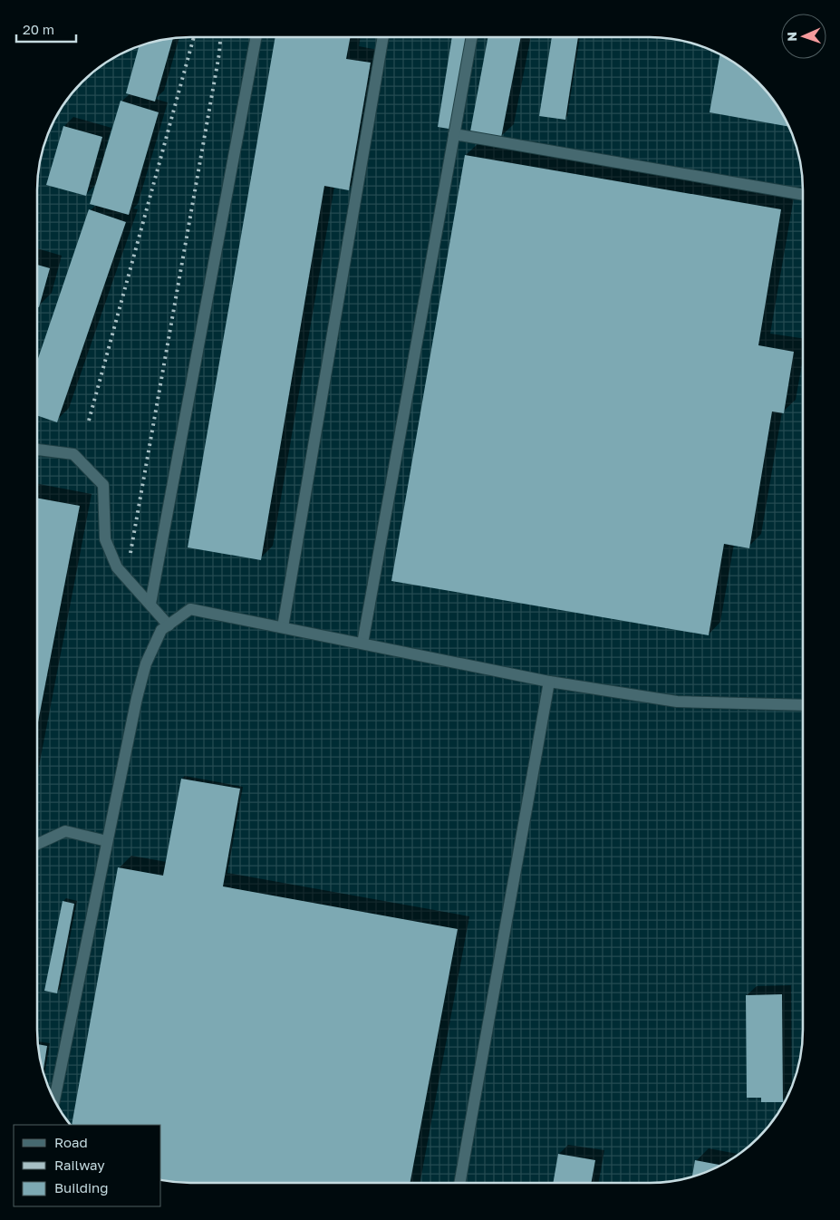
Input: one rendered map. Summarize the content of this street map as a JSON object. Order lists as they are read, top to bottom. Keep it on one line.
{"legend":["Road","Railway","Building"],"scale_bar":"20 m","north":"left"}
